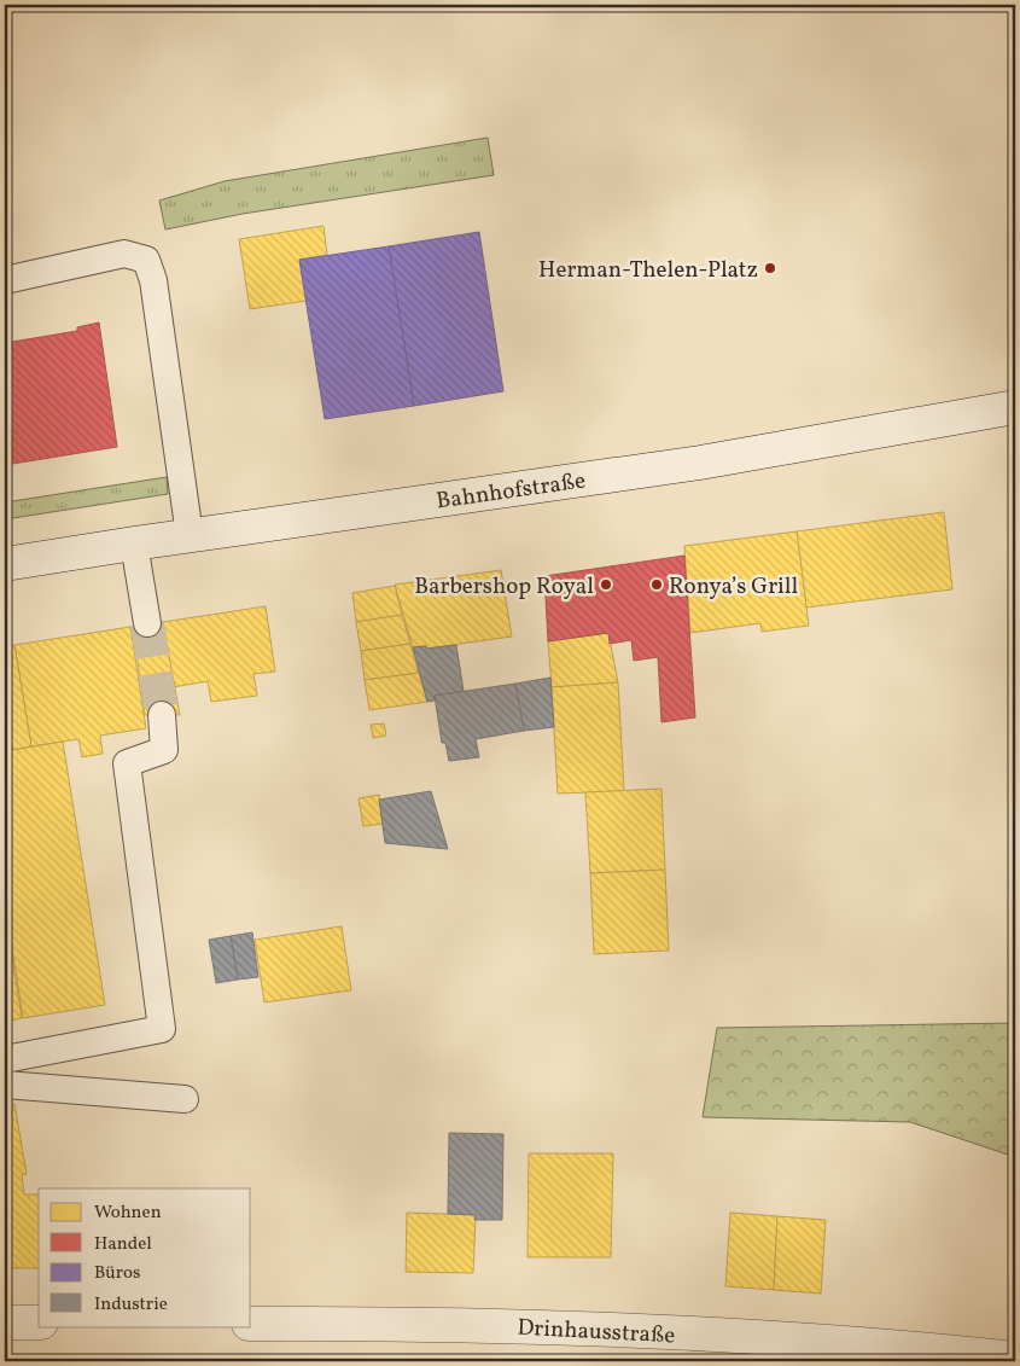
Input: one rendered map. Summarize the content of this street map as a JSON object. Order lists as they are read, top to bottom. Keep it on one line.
{"streets":{"main road":["Bahnhofstraße","Drinhausstraße"]},"places":["Herman-Thelen-Platz","Barbershop Royal","Ronya’s Grill"],"legend":["Wohnen","Handel","Büros","Industrie"]}
